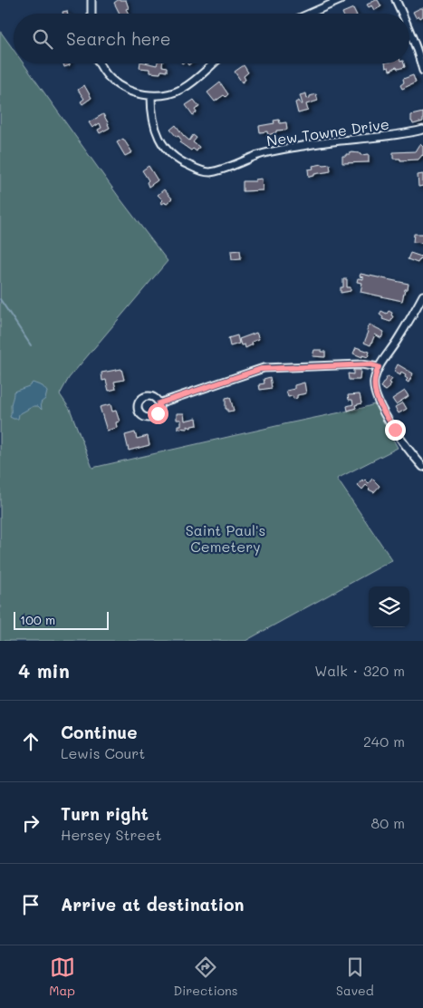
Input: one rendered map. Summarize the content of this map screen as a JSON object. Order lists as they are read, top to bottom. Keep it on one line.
{"streets":{"street":["New Towne Drive"]},"parks":["Saint Paul's Cemetery"],"scale_bar":"100 m","page":{"search":"Search here","scale":"100 m","heading":["4 min","Walk · 320 m"],"list":[["Continue","Lewis Court","240 m"],["Turn right","Hersey Street","80 m"],"Arrive at destination"],"nav":["Map","Directions","Saved"]}}
